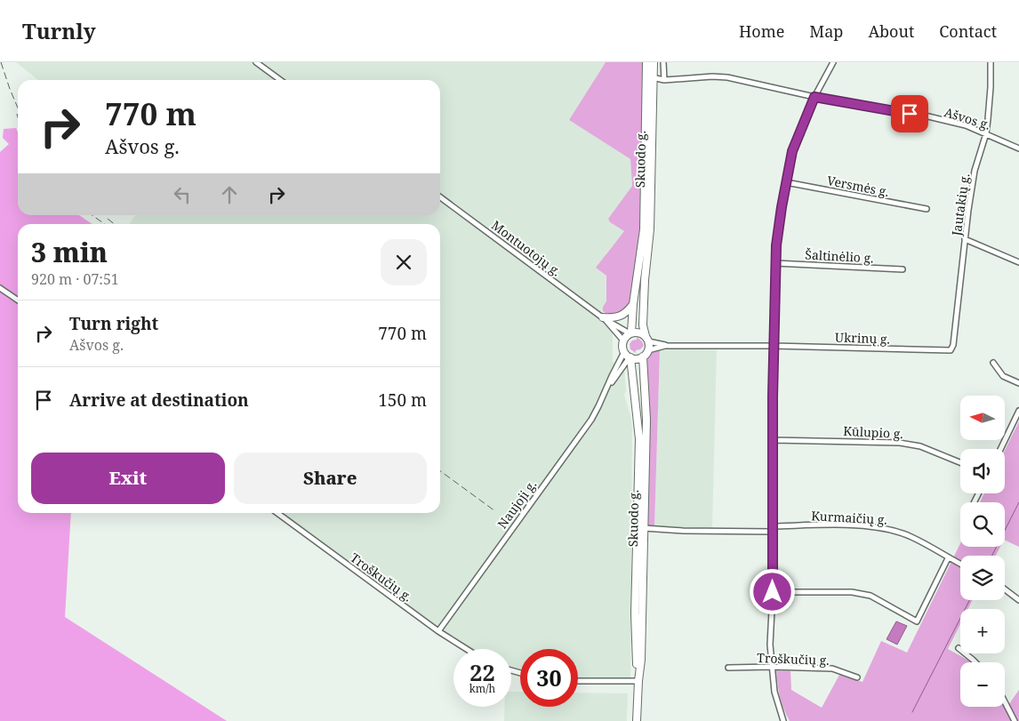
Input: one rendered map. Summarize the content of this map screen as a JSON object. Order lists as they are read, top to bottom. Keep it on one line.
{"streets":{"main road":["Skuodo g."],"street":["Ašvos g.","Versmės g.","Jautakių g.","Montuotojų g.","Šaltinėlio g.","Ukrinų g.","Kūlupio g.","Naujoji g.","Kurmaičių g.","Troškučių g."]},"crossings":[["Ašvos g.","Skuodo g."],["Ašvos g.","Jautakių g."],["Skuodo g.","Montuotojų g."],["Skuodo g.","Naujoji g."],["Skuodo g.","Kurmaičių g."],["Jautakių g.","Ukrinų g."],["Montuotojų g.","Naujoji g."],["Naujoji g.","Troškučių g."]],"north":"left","page":{"header":"Turnly","nav":["Home","Map","About","Contact"],"turn":["770 m","Ašvos g."],"heading":["3 min","920 m · 07:51"],"list":[{"name":"Turn right","note":"Ašvos g.","value":"770 m"},{"name":"Arrive at destination","value":"150 m"}],"map_buttons":["+","−"],"buttons":["Exit","Share"],"speed":"22 km/h","limit":"30"}}
